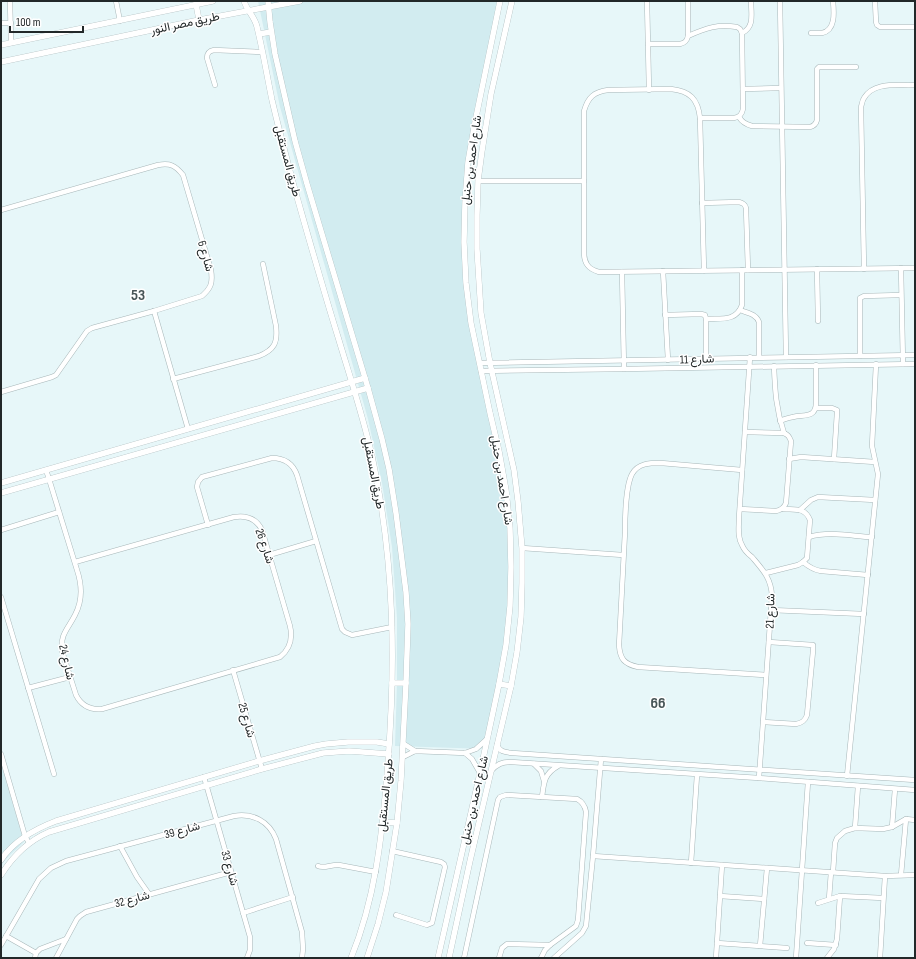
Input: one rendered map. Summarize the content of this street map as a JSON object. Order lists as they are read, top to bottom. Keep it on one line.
{"streets":{"street":["طريق مصر النور","شارع احمد بن حنبل","طريق المستقبل","شارع 6","شارع 11","شارع 26","شارع 21","شارع 24","شارع 25","شارع 39","شارع 33","شارع 32"]},"crossings":[["طريق مصر النور","طريق المستقبل"],["شارع احمد بن حنبل","شارع 11"],["شارع 11","شارع 21"],["شارع 26","شارع 24"],["شارع 26","شارع 25"],["شارع 24","شارع 25"],["شارع 39","شارع 33"],["شارع 33","شارع 32"]],"districts":["53","66"],"scale_bar":"100 m"}
